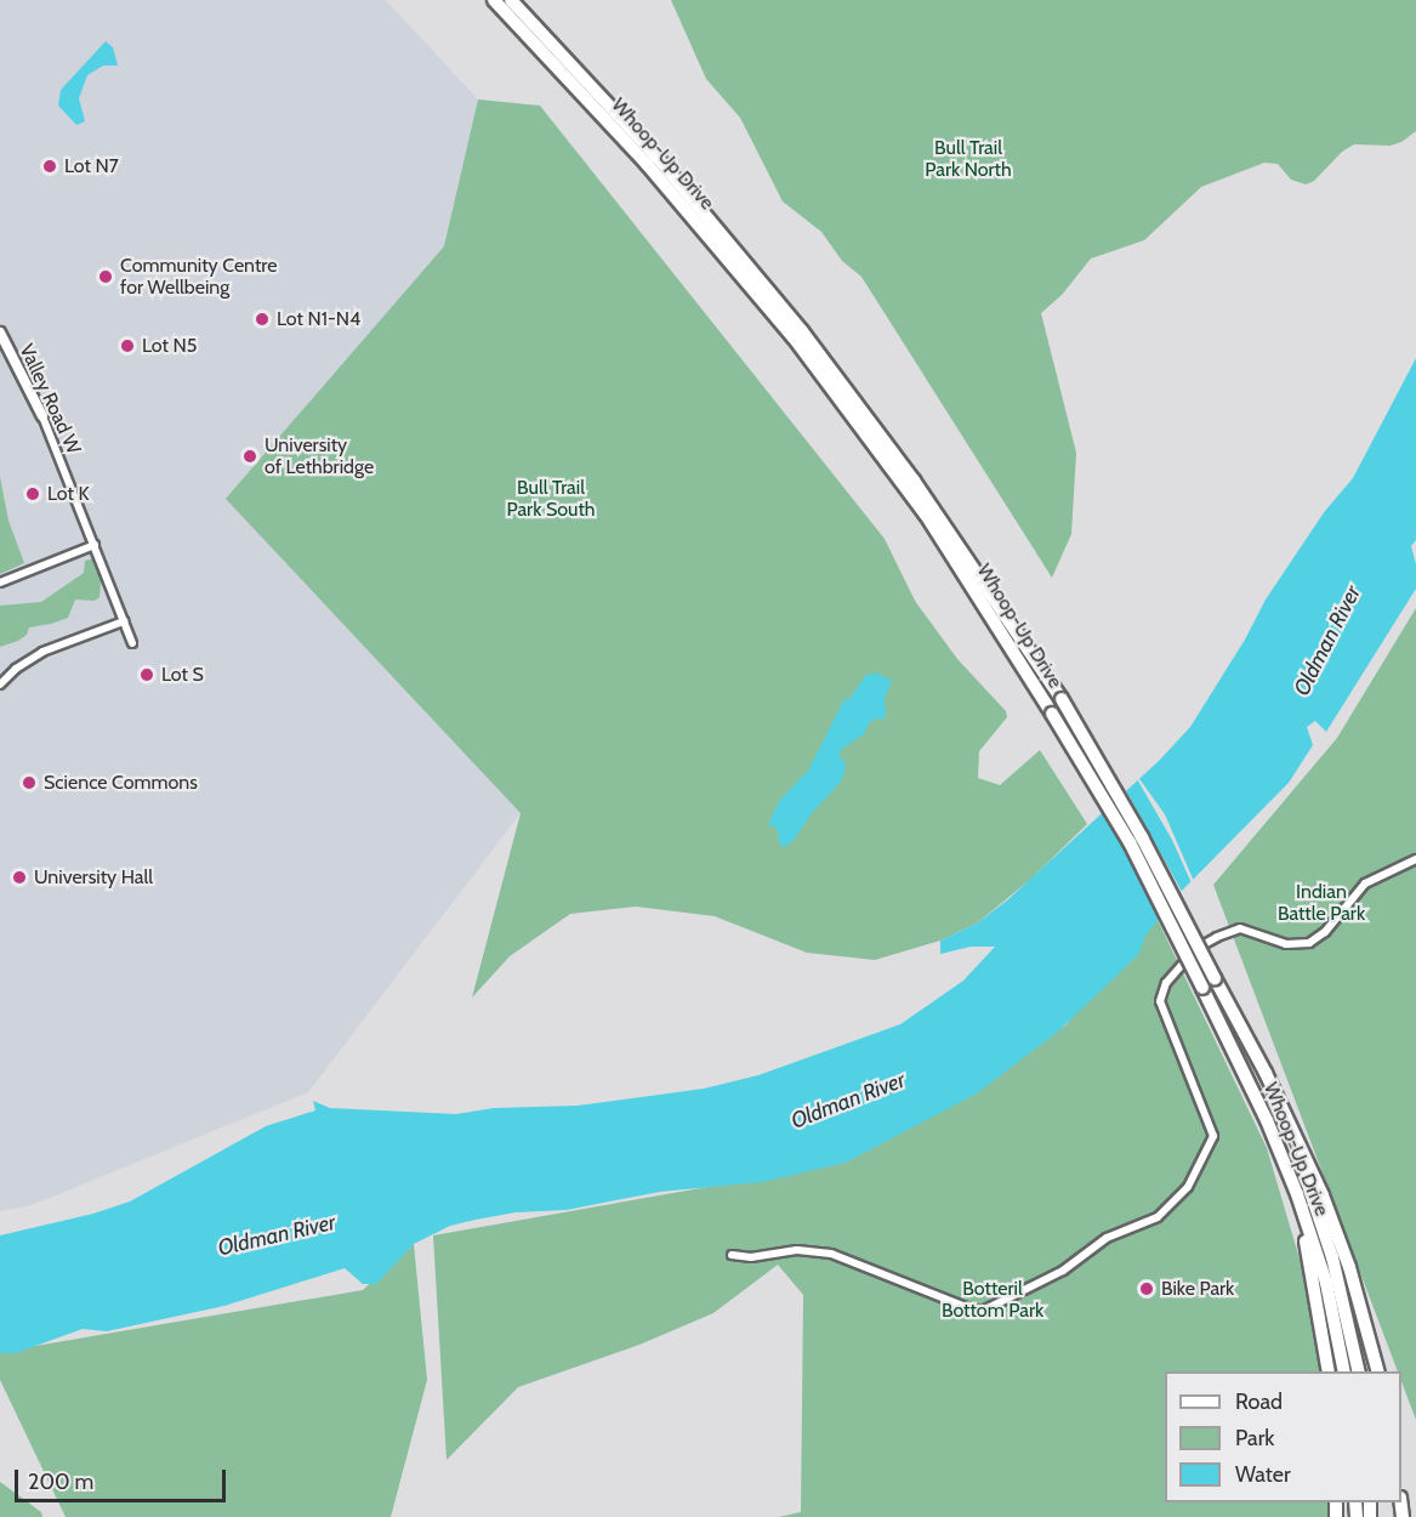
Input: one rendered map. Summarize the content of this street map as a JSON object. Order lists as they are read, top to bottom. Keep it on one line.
{"streets":{"highway":["Whoop-Up Drive"],"street":["Valley Road W"]},"water":["Oldman River"],"parks":["Bull Trail Park North","Bull Trail Park South","Indian Battle Park","Botteril Bottom Park"],"places":["Lot N7","Community Centre for Wellbeing","Lot N1-N4","Lot N5","University of Lethbridge","Lot K","Lot S","Science Commons","University Hall","Bike Park"],"legend":["Road","Park","Water"],"scale_bar":"200 m"}
